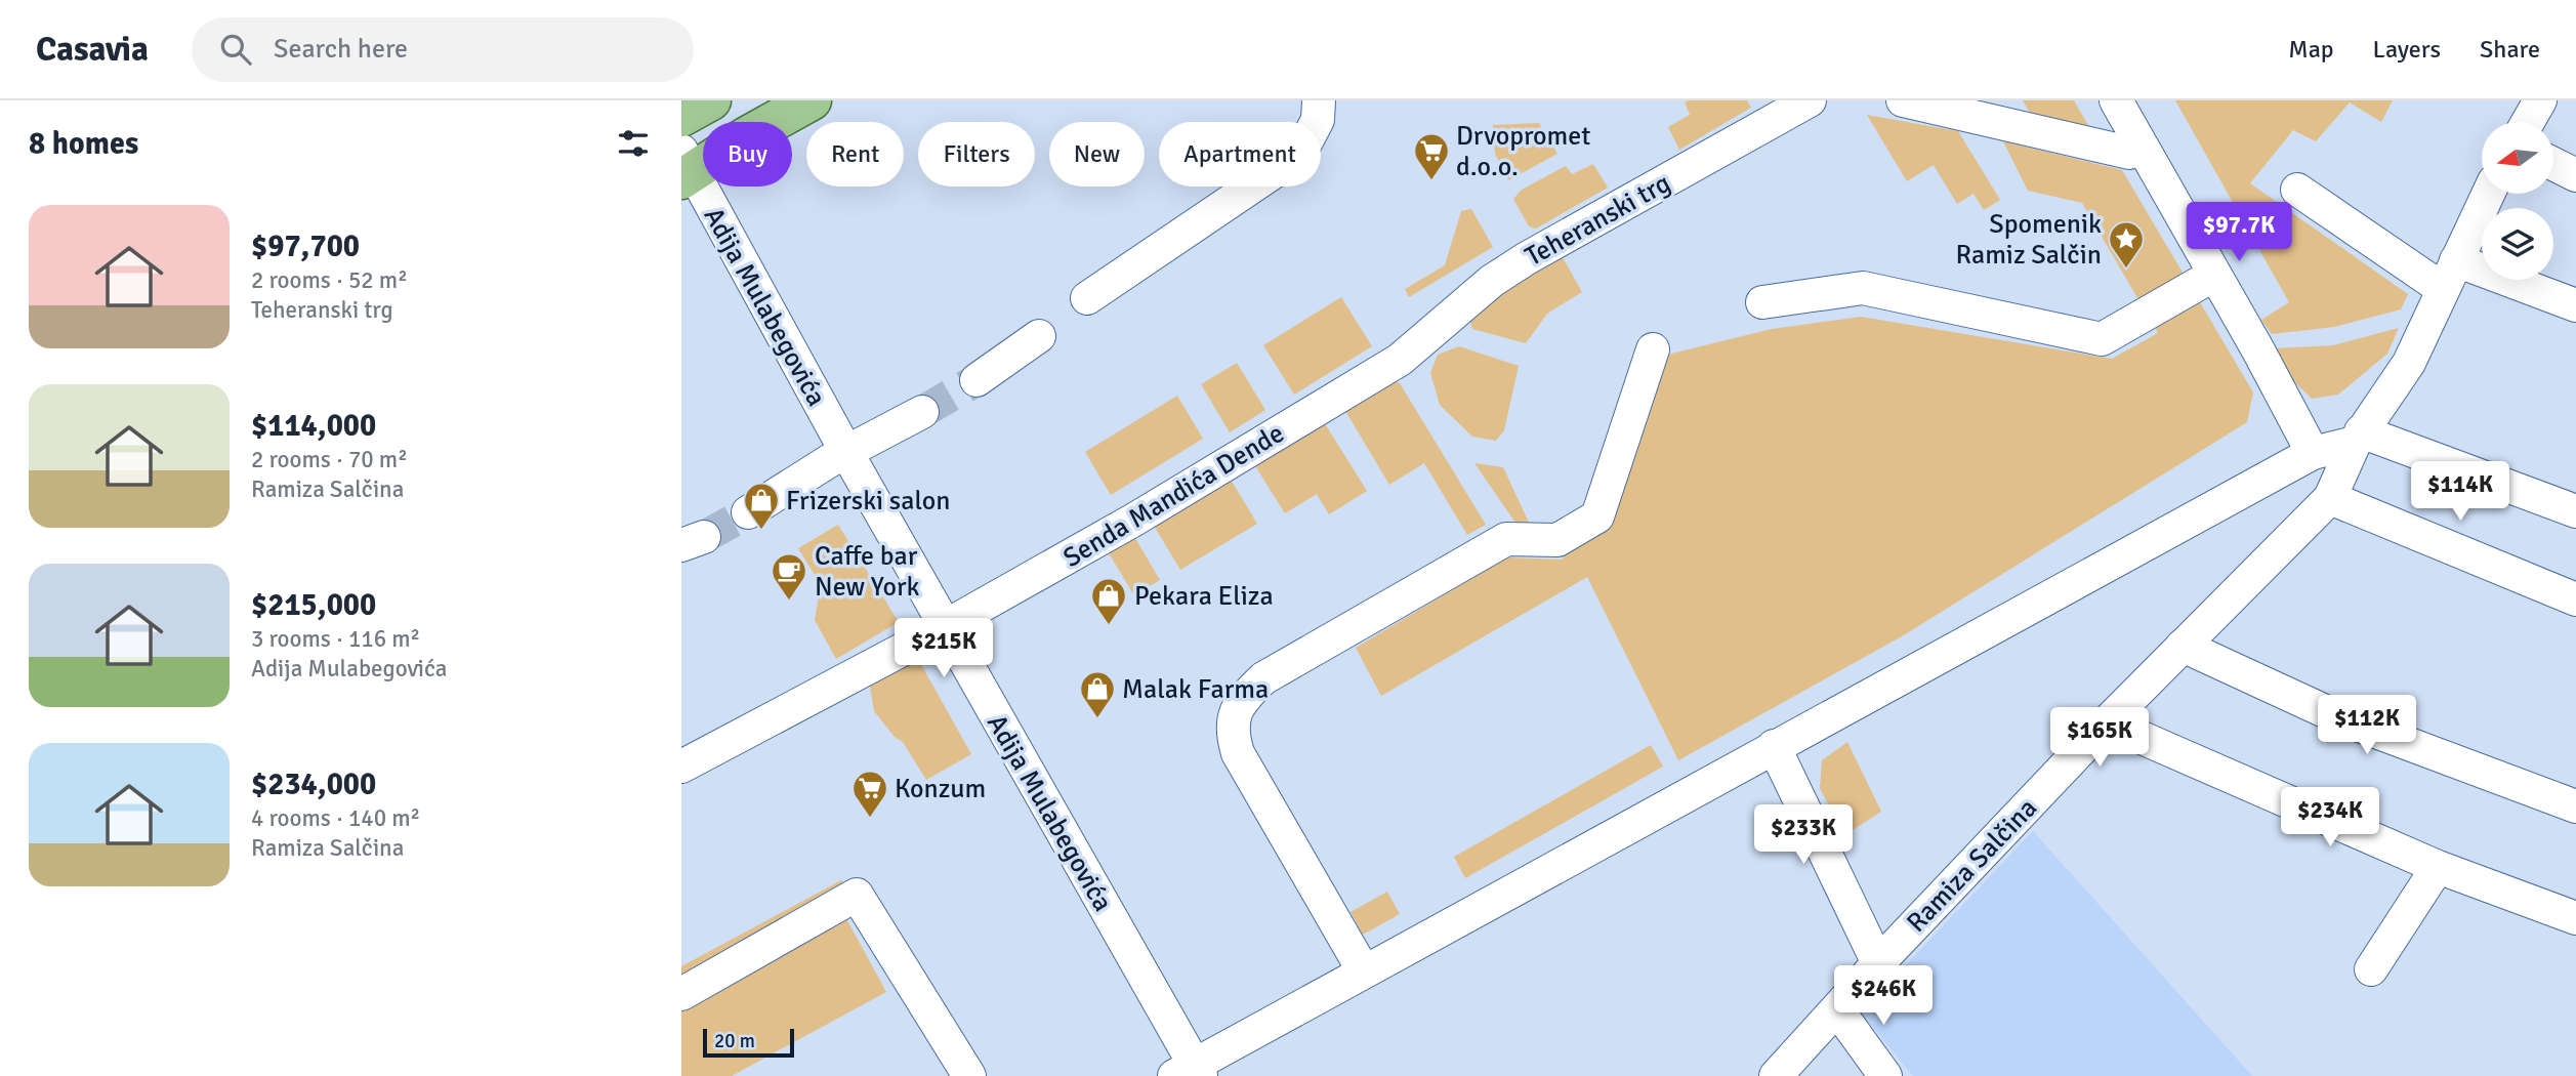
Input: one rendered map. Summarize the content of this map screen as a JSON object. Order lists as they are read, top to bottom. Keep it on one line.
{"streets":{"street":["Teheranski trg","Adija Mulabegovića","Senda Mandića Dende","Ramiza Salčina"]},"crossings":[["Teheranski trg","Senda Mandića Dende"],["Adija Mulabegovića","Senda Mandića Dende"]],"places":{"supermarket":["Drvopromet d.o.o.","Konzum"],"place":["Spomenik Ramiz Salčin"],"shop":["Frizerski salon","Pekara Eliza","Malak Farma"],"cafe":["Caffe bar New York"]},"scale_bar":"20 m","north":"left","page":{"header":"Casavia","search":"Search here","nav":["Map","Layers","Share"],"heading":"8 homes","chip":["Buy","Rent","Filters","New","Apartment"],"list":[{"name":"$97,700","note":"2 rooms · 52 m² · Teheranski trg"},{"name":"$114,000","note":"2 rooms · 70 m² · Ramiza Salčina"},{"name":"$215,000","note":"3 rooms · 116 m² · Adija Mulabegovića"},{"name":"$234,000","note":"4 rooms · 140 m² · Ramiza Salčina"}],"price":["$97.7K","$114K","$215K","$112K","$165K","$234K","$233K","$246K"],"scale":"20 m"}}
